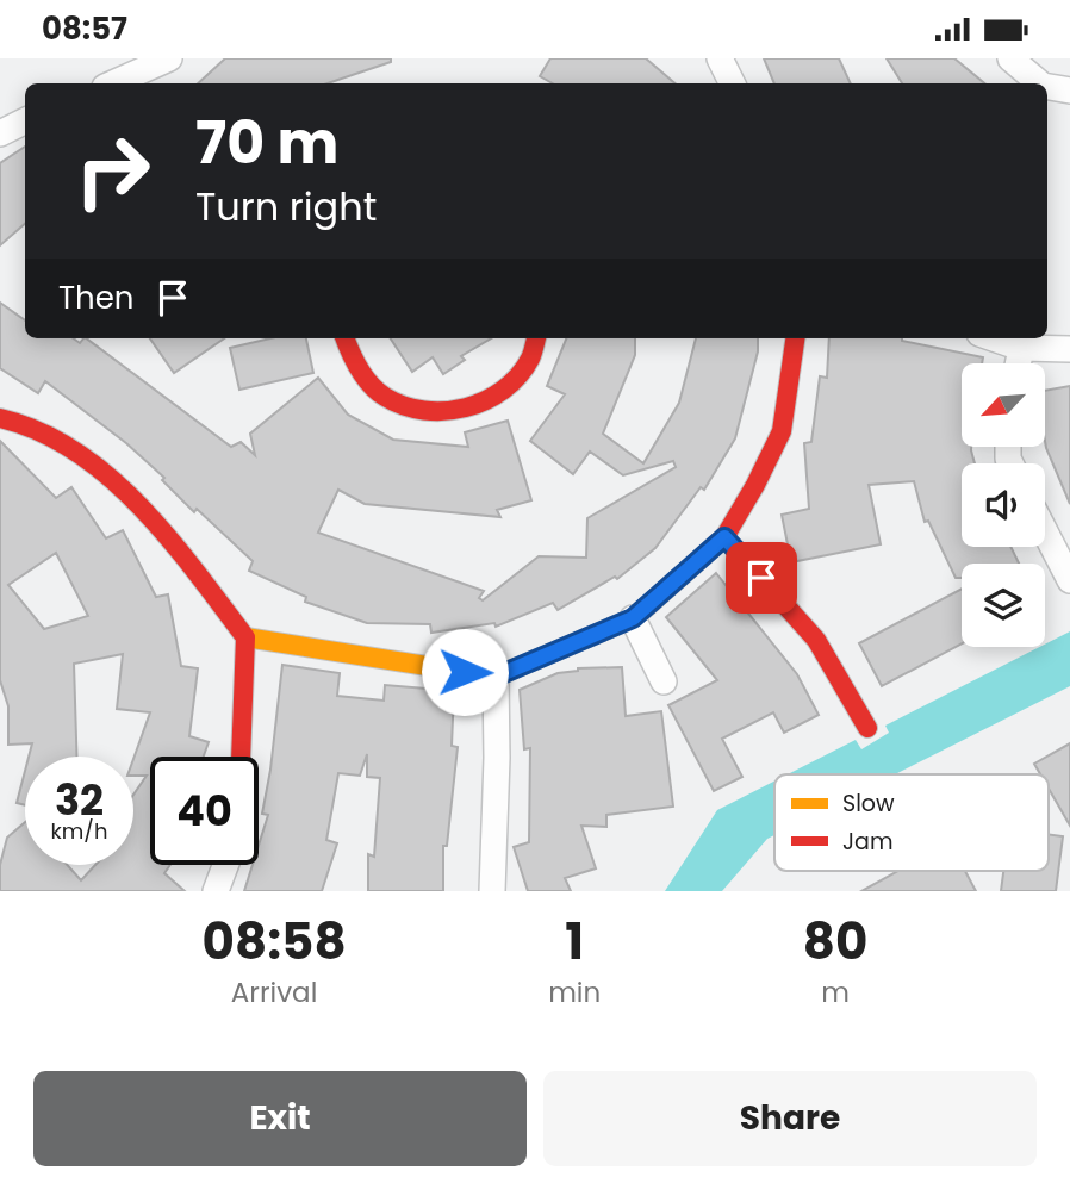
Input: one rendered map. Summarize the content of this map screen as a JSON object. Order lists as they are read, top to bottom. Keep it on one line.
{"legend":["Slow","Jam"],"north":"bottom left","page":{"status":"08:57","turn":["70 m","Turn right"],"then":"Then","speed":"32 km/h","limit":"40","eta":["08:58","Arrival","1","min","80","m"],"buttons":["Exit","Share"]}}
